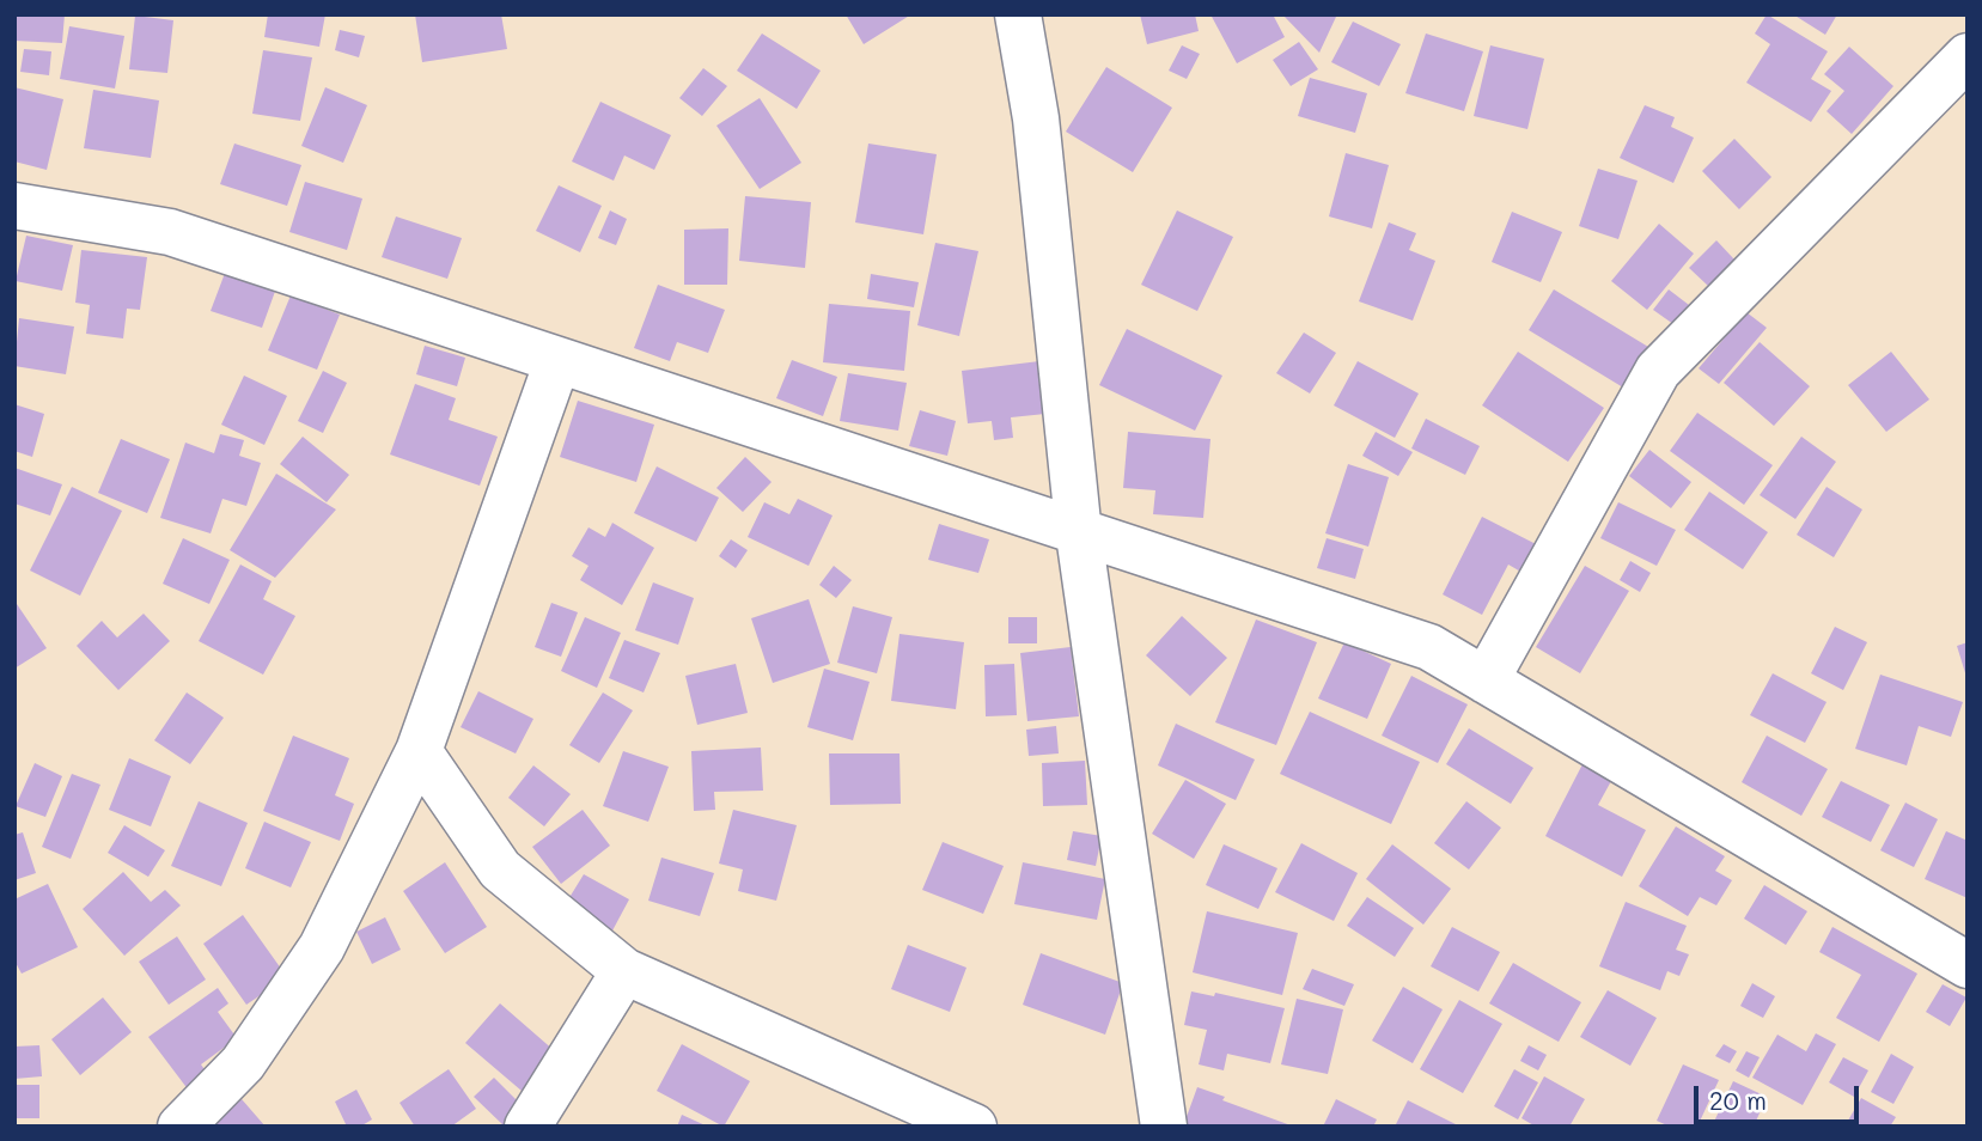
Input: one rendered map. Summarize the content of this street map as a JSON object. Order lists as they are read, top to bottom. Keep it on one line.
{"scale_bar":"20 m"}
